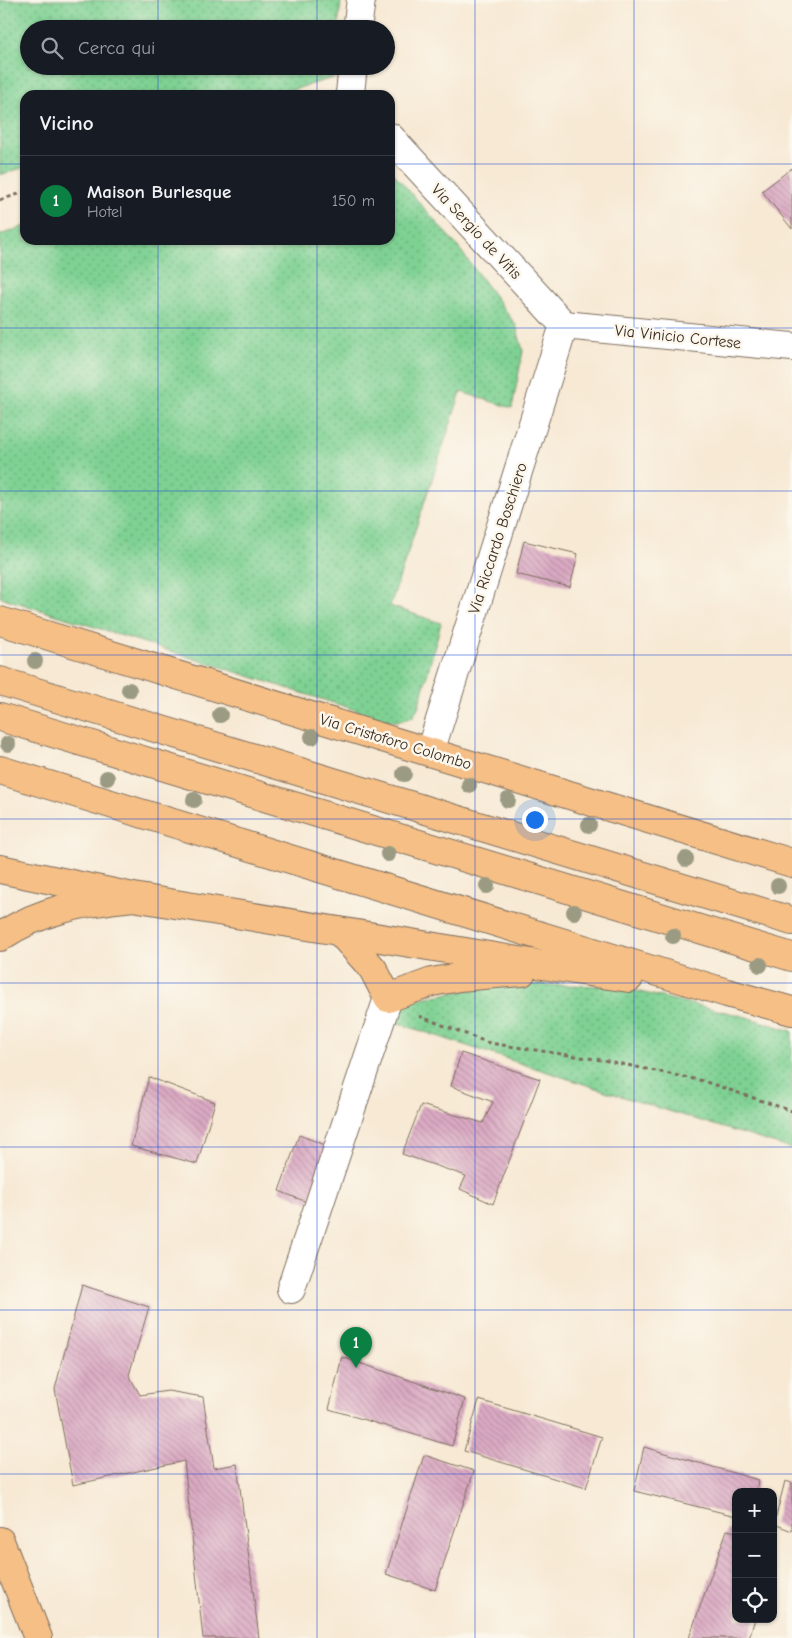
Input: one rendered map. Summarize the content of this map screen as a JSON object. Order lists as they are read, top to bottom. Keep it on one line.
{"streets":{"main road":["Via Cristoforo Colombo"],"street":["Via Sergio de Vitis","Via Vinicio Cortese","Via Riccardo Boschiero"]},"crossings":[["Via Sergio de Vitis","Via Vinicio Cortese"],["Via Sergio de Vitis","Via Riccardo Boschiero"],["Via Vinicio Cortese","Via Riccardo Boschiero"],["Via Riccardo Boschiero","Via Cristoforo Colombo"]],"page":{"search":"Cerca qui","heading":"Vicino","list":[{"mark":"1","name":"Maison Burlesque","note":"Hotel","value":"150 m"}],"pins":"1","map_buttons":["+","−"]}}
